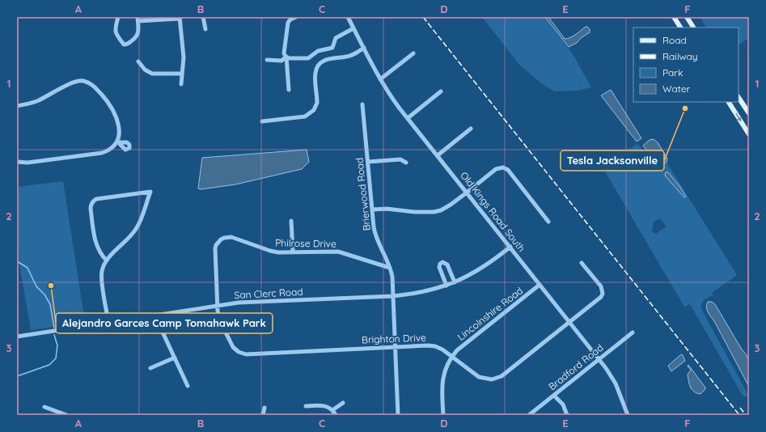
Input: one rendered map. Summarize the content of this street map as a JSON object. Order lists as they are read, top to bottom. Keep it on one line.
{"streets":{"street":["Brierwood Road","Old Kings Road South","Philrose Drive","San Clerc Road","Lincolnshire Road","Brighton Drive","Bradford Road"]},"crossings":[["Brierwood Road","Philrose Drive"],["Brierwood Road","San Clerc Road"],["Brierwood Road","Brighton Drive"],["Old Kings Road South","San Clerc Road"],["Old Kings Road South","Lincolnshire Road"],["Old Kings Road South","Brighton Drive"],["Old Kings Road South","Bradford Road"],["Philrose Drive","Brighton Drive"],["San Clerc Road","Brighton Drive"],["Lincolnshire Road","Brighton Drive"]],"places":["Tesla Jacksonville","Alejandro Garces Camp Tomahawk Park"],"legend":["Road","Railway","Park","Water"],"grid":{"columns":["A","B","C","D","E","F"],"rows":["1","2","3"]}}
